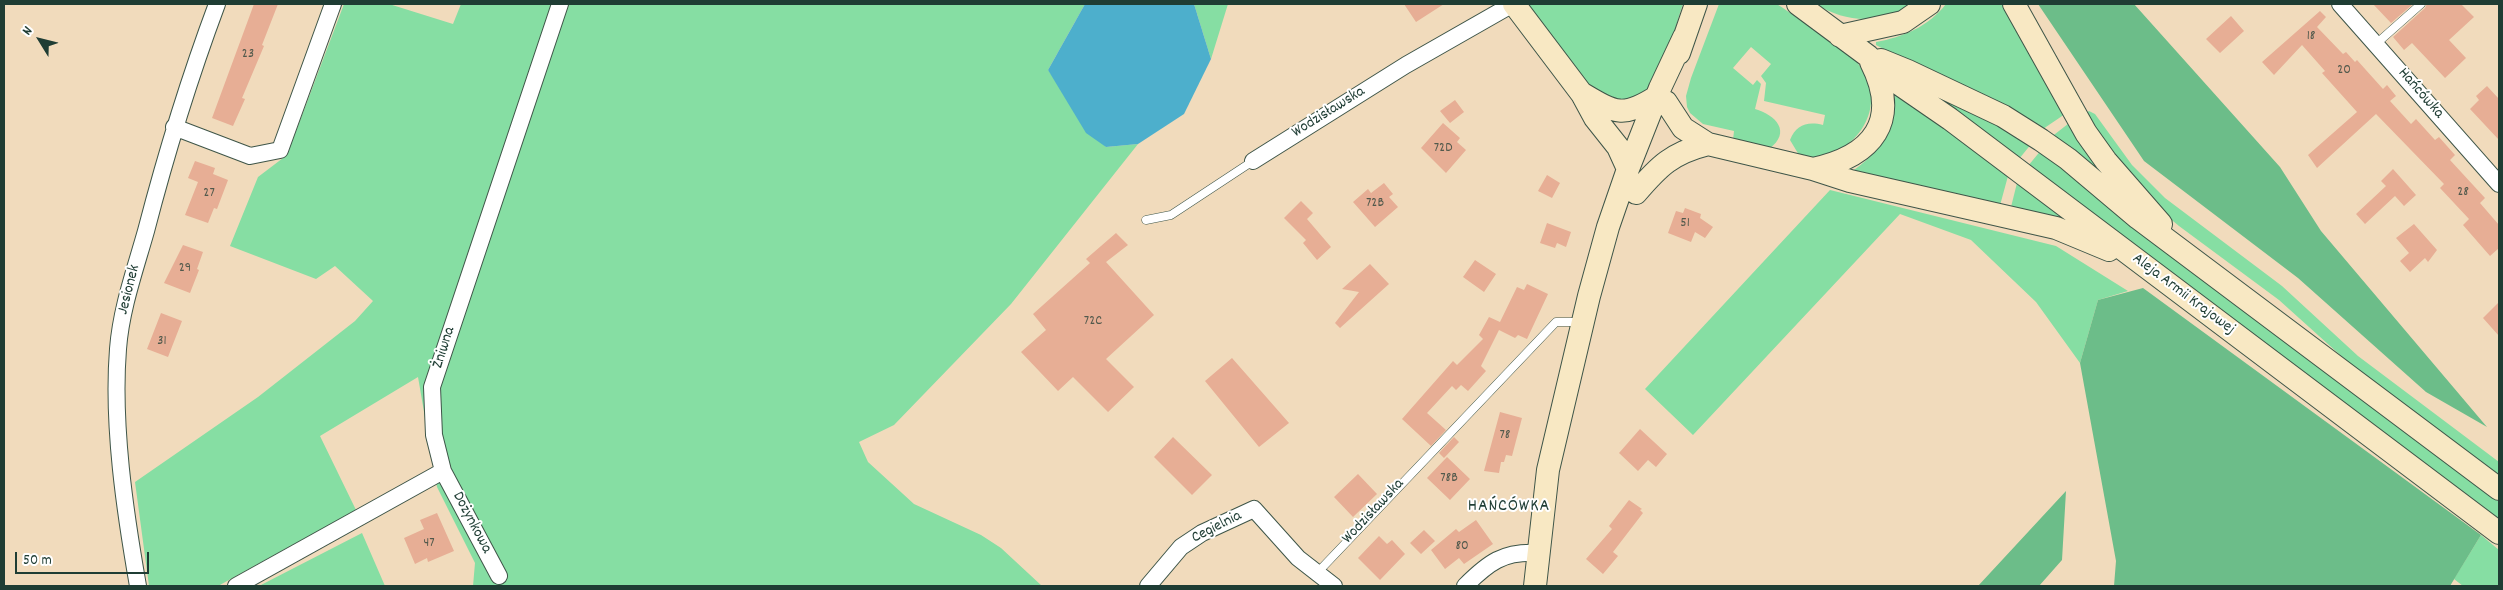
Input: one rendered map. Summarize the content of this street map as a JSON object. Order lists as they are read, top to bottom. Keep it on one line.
{"streets":{"main road":["Aleja Armii Krajowej"],"street":["Hańcówka","Wodzisławska","Jesionek","Żniwna","Dożynkowa","Cegielnia"]},"crossings":[["Wodzisławska","Cegielnia"],["Żniwna","Dożynkowa"]],"districts":["HAŃCÓWKA"],"house_numbers":["18","23","20","72D","28","27","72B","51","29","72C","31","78","78B","47","80"],"scale_bar":"50 m","north":"top left"}
